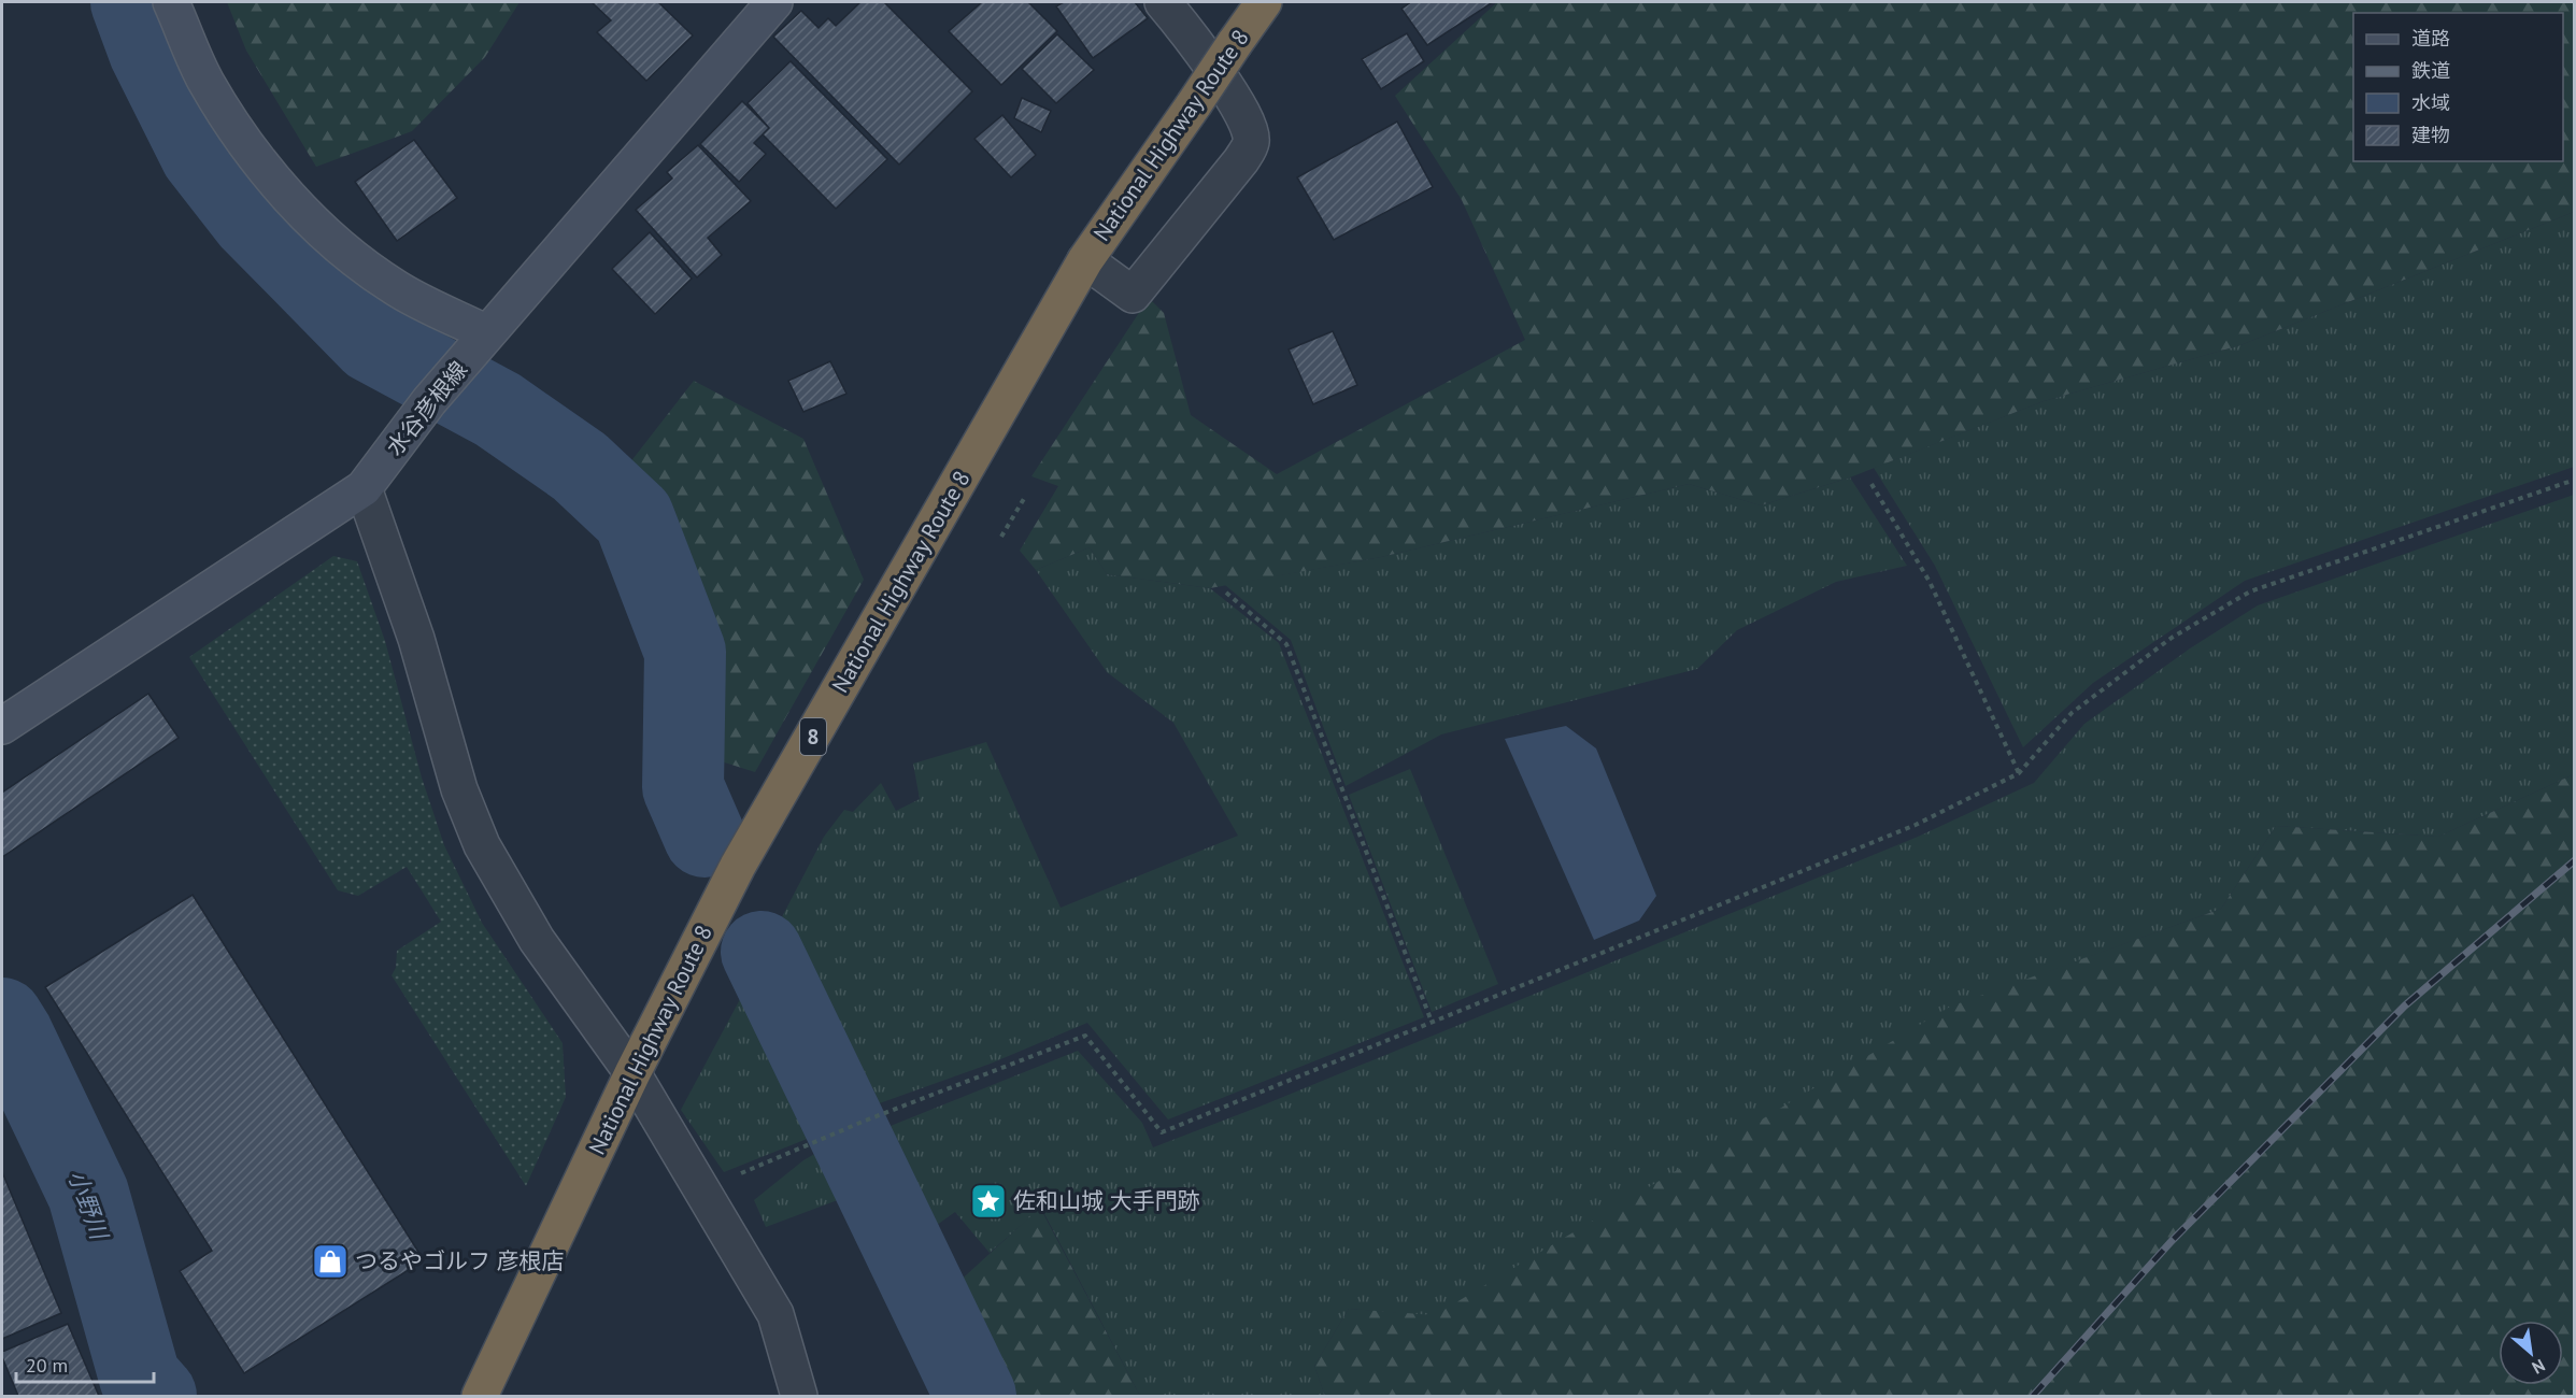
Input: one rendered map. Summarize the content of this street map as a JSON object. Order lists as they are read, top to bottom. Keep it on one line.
{"streets":{"highway":["National Highway Route 8","8"],"main road":["水谷彦根線"]},"water":["小野川"],"places":{"place":["佐和山城 大手門跡"],"shop":["つるやゴルフ 彦根店"]},"legend":["道路","鉄道","水域","建物"],"scale_bar":"20 m","north":"bottom right"}
